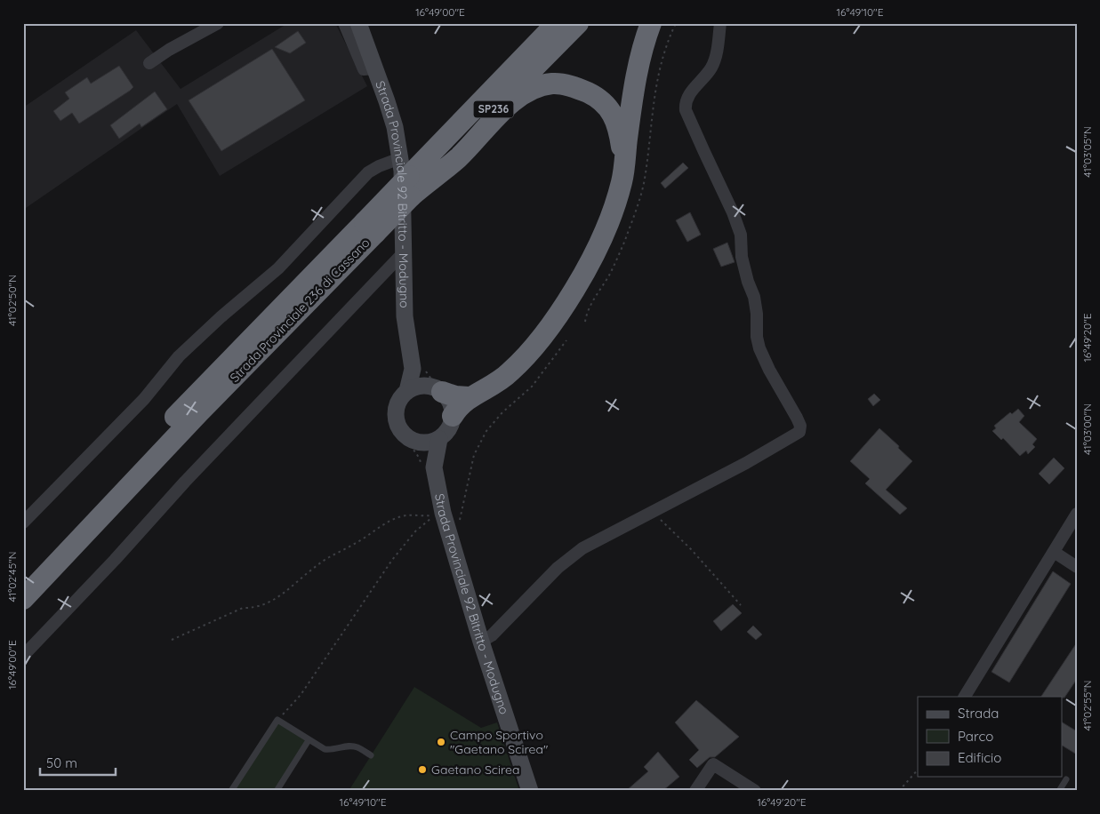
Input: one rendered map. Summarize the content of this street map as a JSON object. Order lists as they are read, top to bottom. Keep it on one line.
{"streets":{"highway":["SP236","Strada Provinciale 236 di Cassano"],"main road":["Strada Provinciale 92 Bitritto - Modugno"]},"crossings":[["Strada Provinciale 92 Bitritto - Modugno","Strada Provinciale 236 di Cassano"]],"places":["Campo Sportivo \"Gaetano Scirea\"","Gaetano Scirea"],"legend":["Strada","Parco","Edificio"],"scale_bar":"50 m","coordinates":["16°49'00\"E","16°49'10\"E","41°03'05\"N","41°02'50\"N","16°49'20\"E","41°03'00\"N","41°02'45\"N","41°02'55\"N"]}
